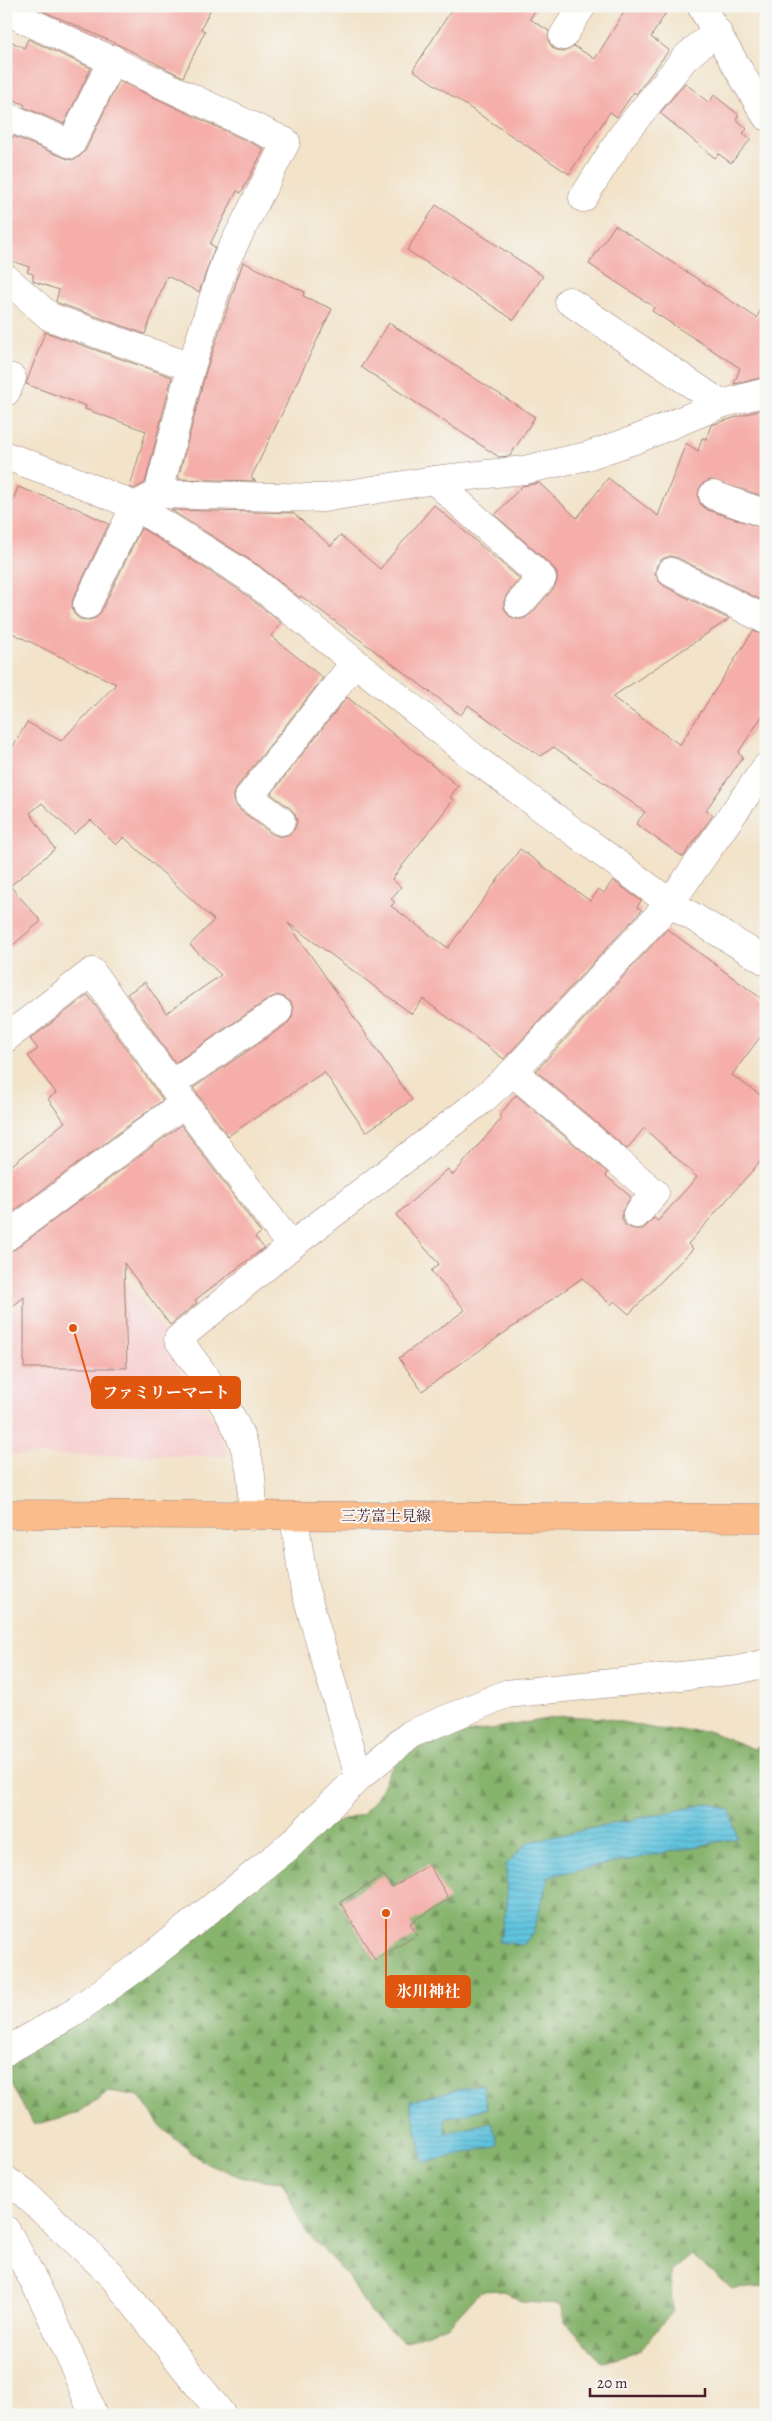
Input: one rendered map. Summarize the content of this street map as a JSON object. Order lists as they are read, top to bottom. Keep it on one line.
{"streets":{"main road":["三芳富士見線"]},"places":["ファミリーマート","氷川神社"],"scale_bar":"20 m"}
